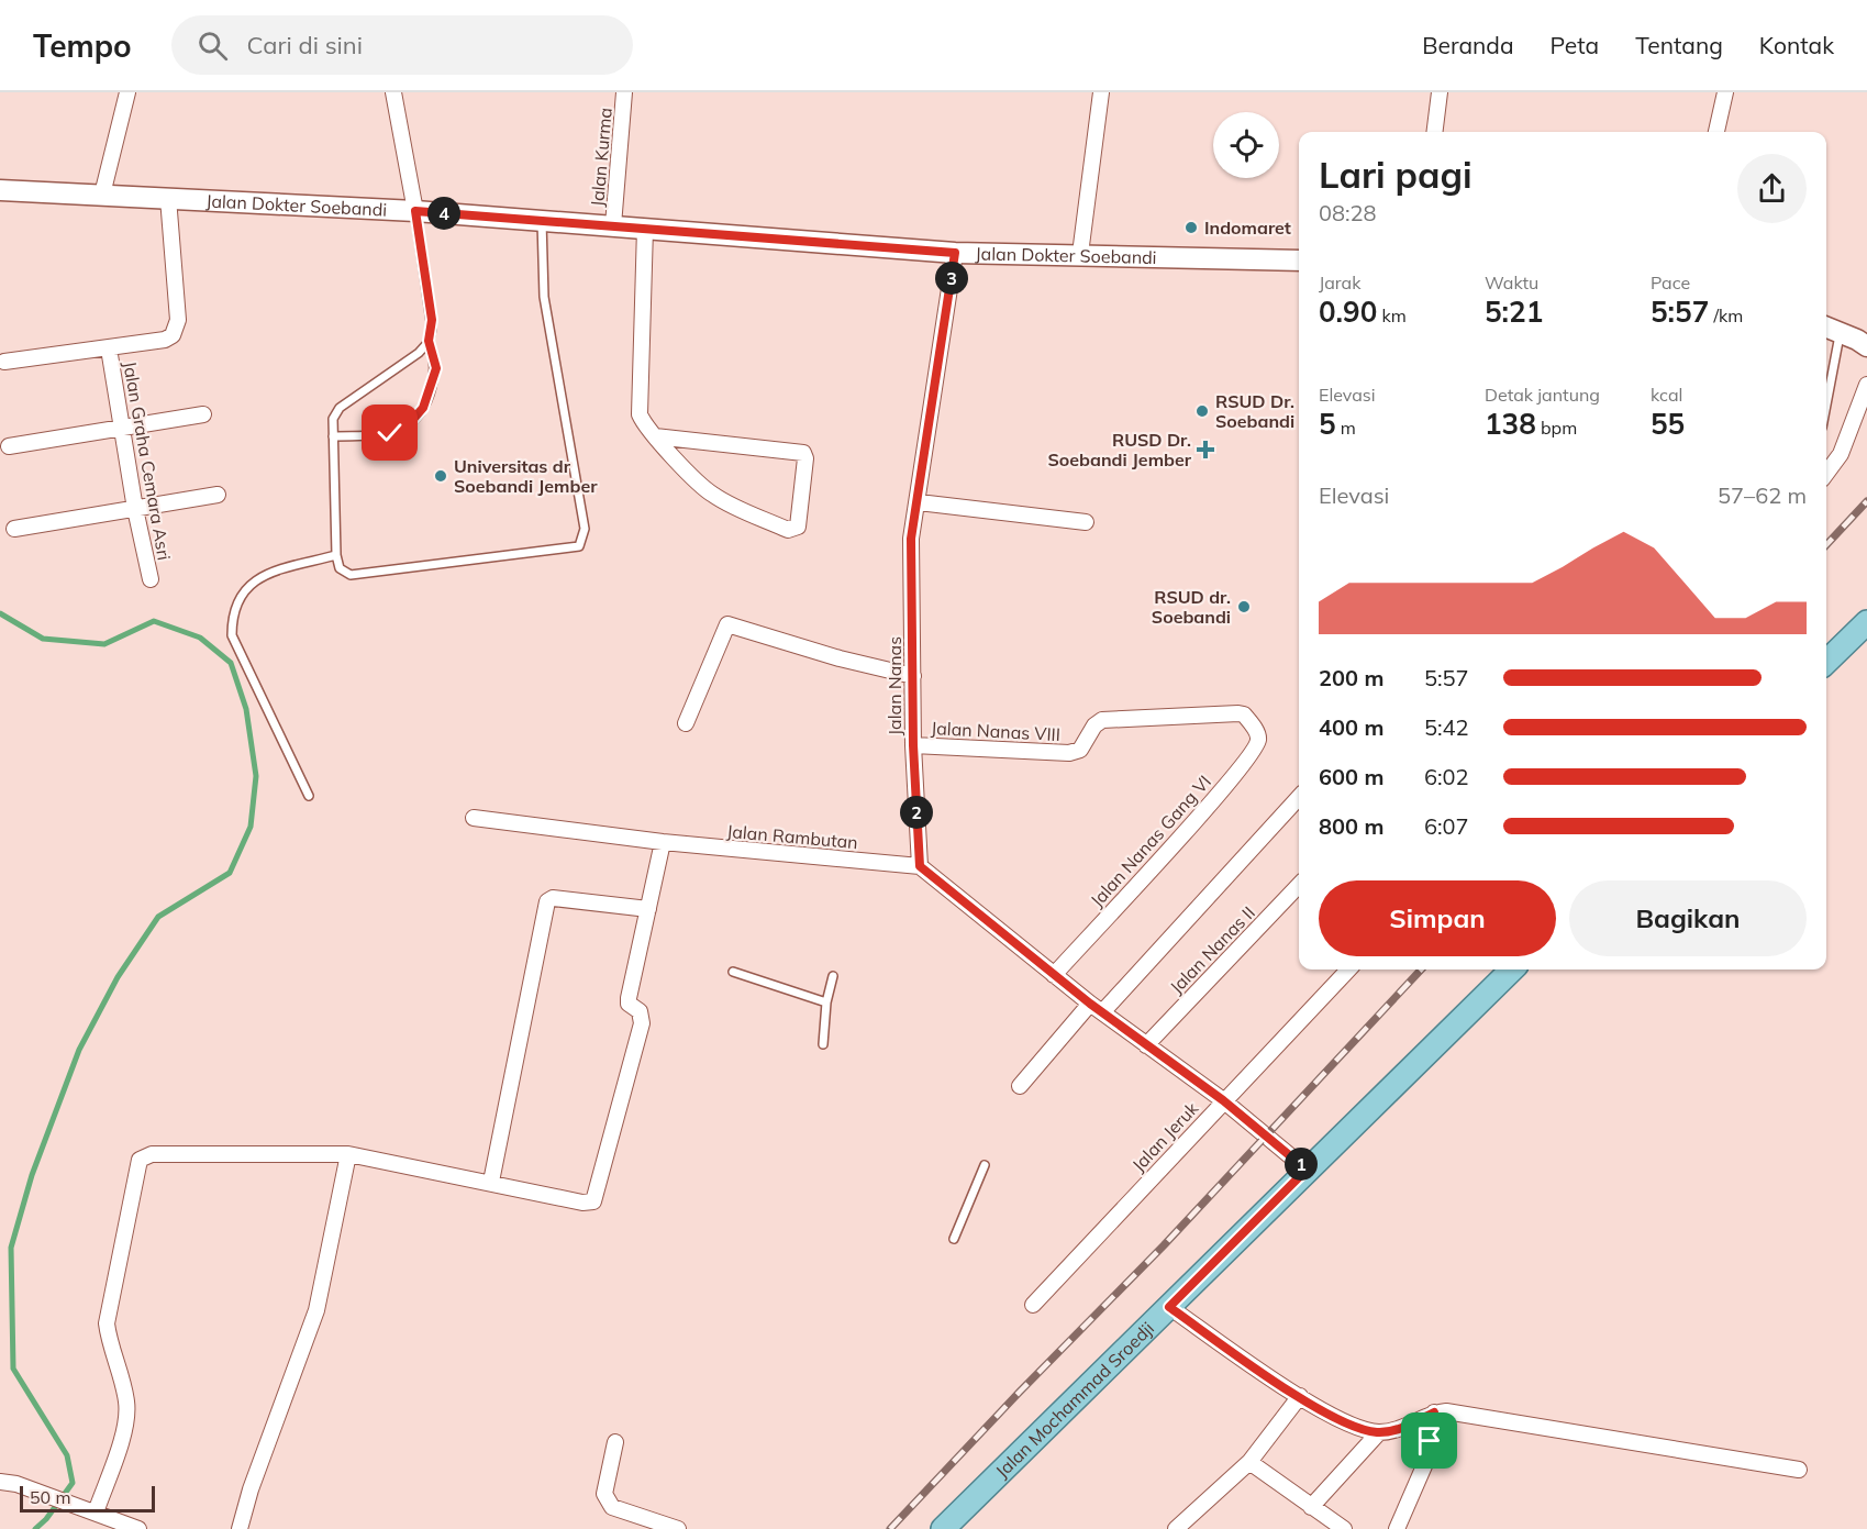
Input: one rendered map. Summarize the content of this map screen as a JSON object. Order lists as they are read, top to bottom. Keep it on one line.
{"streets":{"main road":["Jalan Dokter Soebandi","Jalan Mochammad Sroedji"],"street":["Jalan Kurma","Jalan Graha Cemara Asri","Jalan Nanas","Jalan Nanas VIII","Jalan Rambutan","Jalan Nanas Gang VI","Jalan Nanas II","Jalan Jeruk"]},"crossings":[["Jalan Kurma","Jalan Dokter Soebandi"],["Jalan Dokter Soebandi","Jalan Graha Cemara Asri"],["Jalan Dokter Soebandi","Jalan Nanas"],["Jalan Nanas","Jalan Nanas VIII"],["Jalan Nanas","Jalan Rambutan"],["Jalan Nanas VIII","Jalan Nanas Gang VI"]],"places":{"other":["Indomaret","RSUD Dr. Soebandi","Universitas dr Soebandi Jember","RSUD dr. Soebandi"],"health":["RUSD Dr. Soebandi Jember"]},"scale_bar":"50 m","page":{"header":"Tempo","search":"Cari di sini","nav":["Beranda","Peta","Tentang","Kontak"],"heading":["Lari pagi","08:28"],"pins":["4","3","2","1"],"stats":[["Jarak","0.90 km"],["Waktu","5:21"],["Pace","5:57 /km"],["Elevasi","5 m"],["Detak jantung","138 bpm"],["kcal","55"]],"chart":["Elevasi","57–62 m"],"list":[{"name":"200 m","note":"5:57"},{"name":"400 m","note":"5:42"},{"name":"600 m","note":"6:02"},{"name":"800 m","note":"6:07"}],"buttons":["Simpan","Bagikan"],"scale":"50 m"}}
